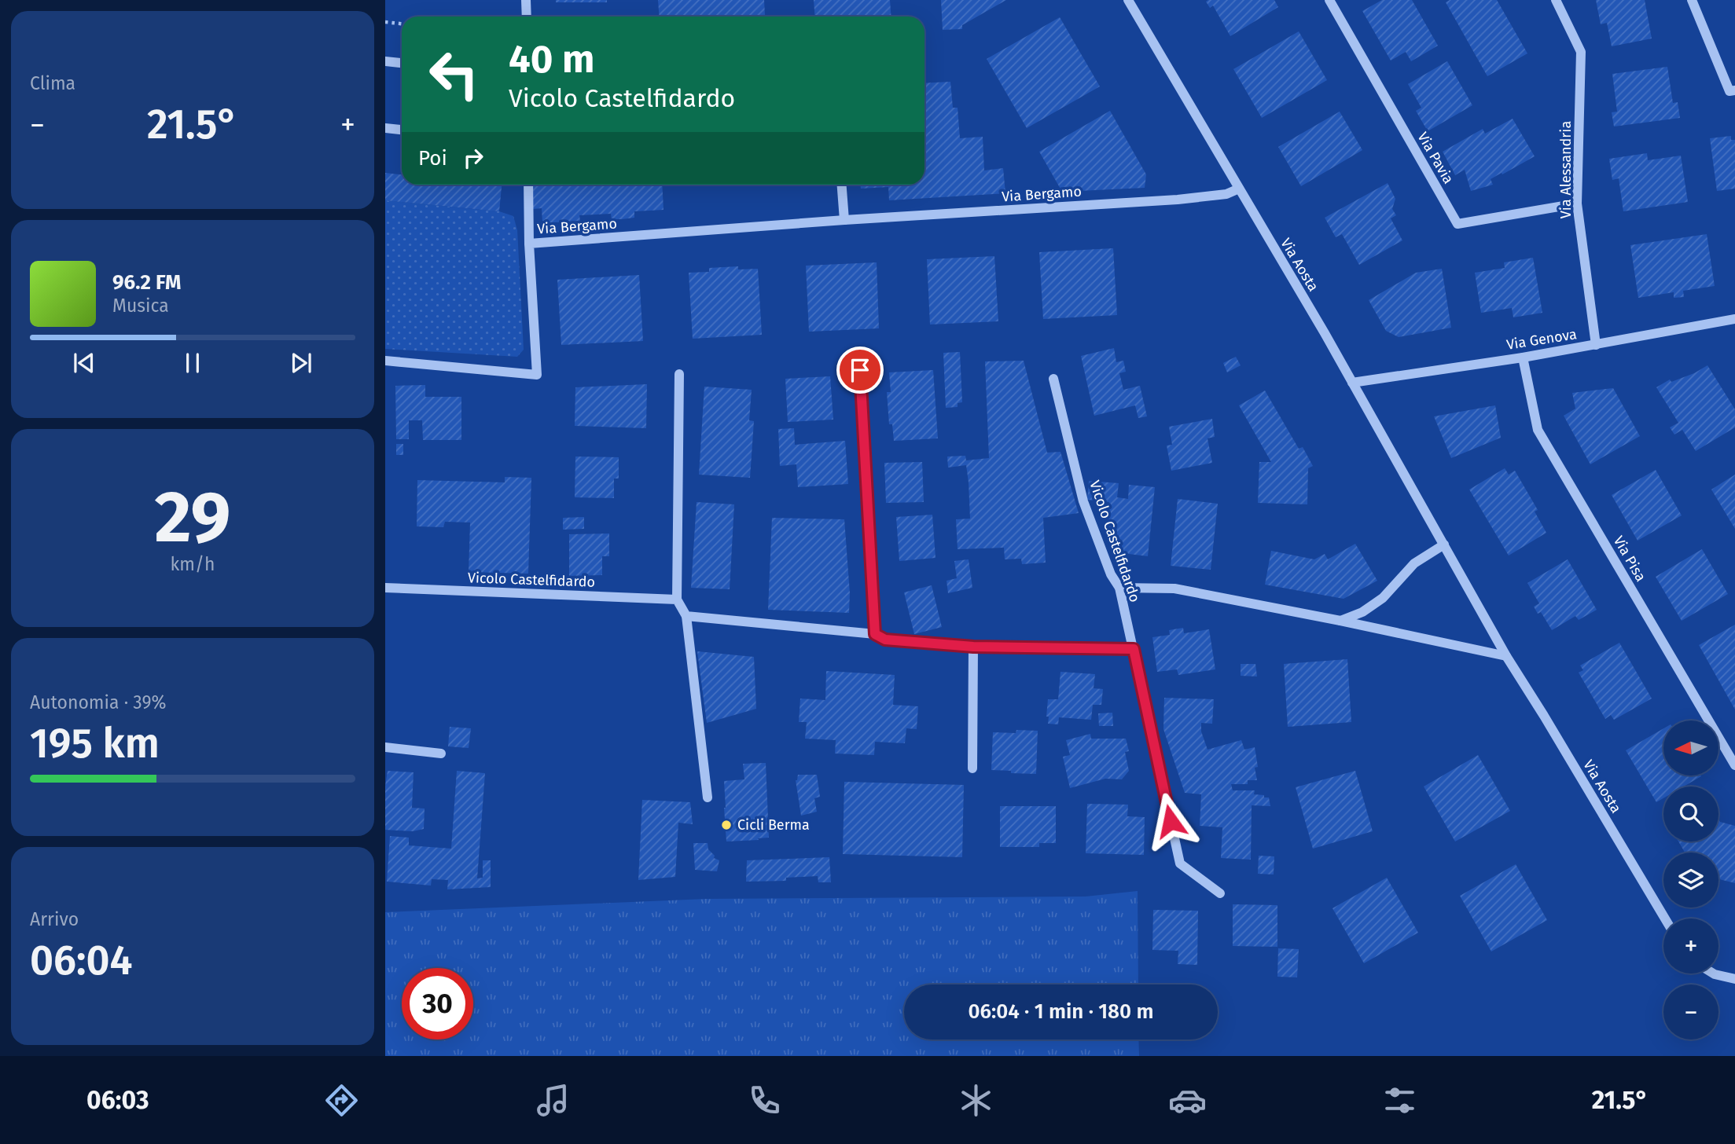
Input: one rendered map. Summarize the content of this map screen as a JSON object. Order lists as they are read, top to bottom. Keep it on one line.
{"streets":{"street":["Via Pavia","Via Alessandria","Via Bergamo","Via Aosta","Via Genova","Vicolo Castelfidardo","Via Pisa"]},"crossings":[["Via Pavia","Via Alessandria"],["Via Alessandria","Via Genova"],["Via Bergamo","Via Aosta"],["Via Aosta","Via Genova"],["Via Genova","Via Pisa"]],"places":["Cicli Berma"],"north":"left","page":{"tile":["Clima",["29","km/h"],["Autonomia · 39%","195 km"],["Arrivo","06:04"]],"turn":["40 m","Vicolo Castelfidardo"],"heat":["−","21.5°","+"],"then":"Poi","song":["96.2 FM","Musica"],"map_buttons":["+","−"],"limit":"30","trip":"06:04 · 1 min · 180 m","tabs":["06:03","21.5°"]}}
